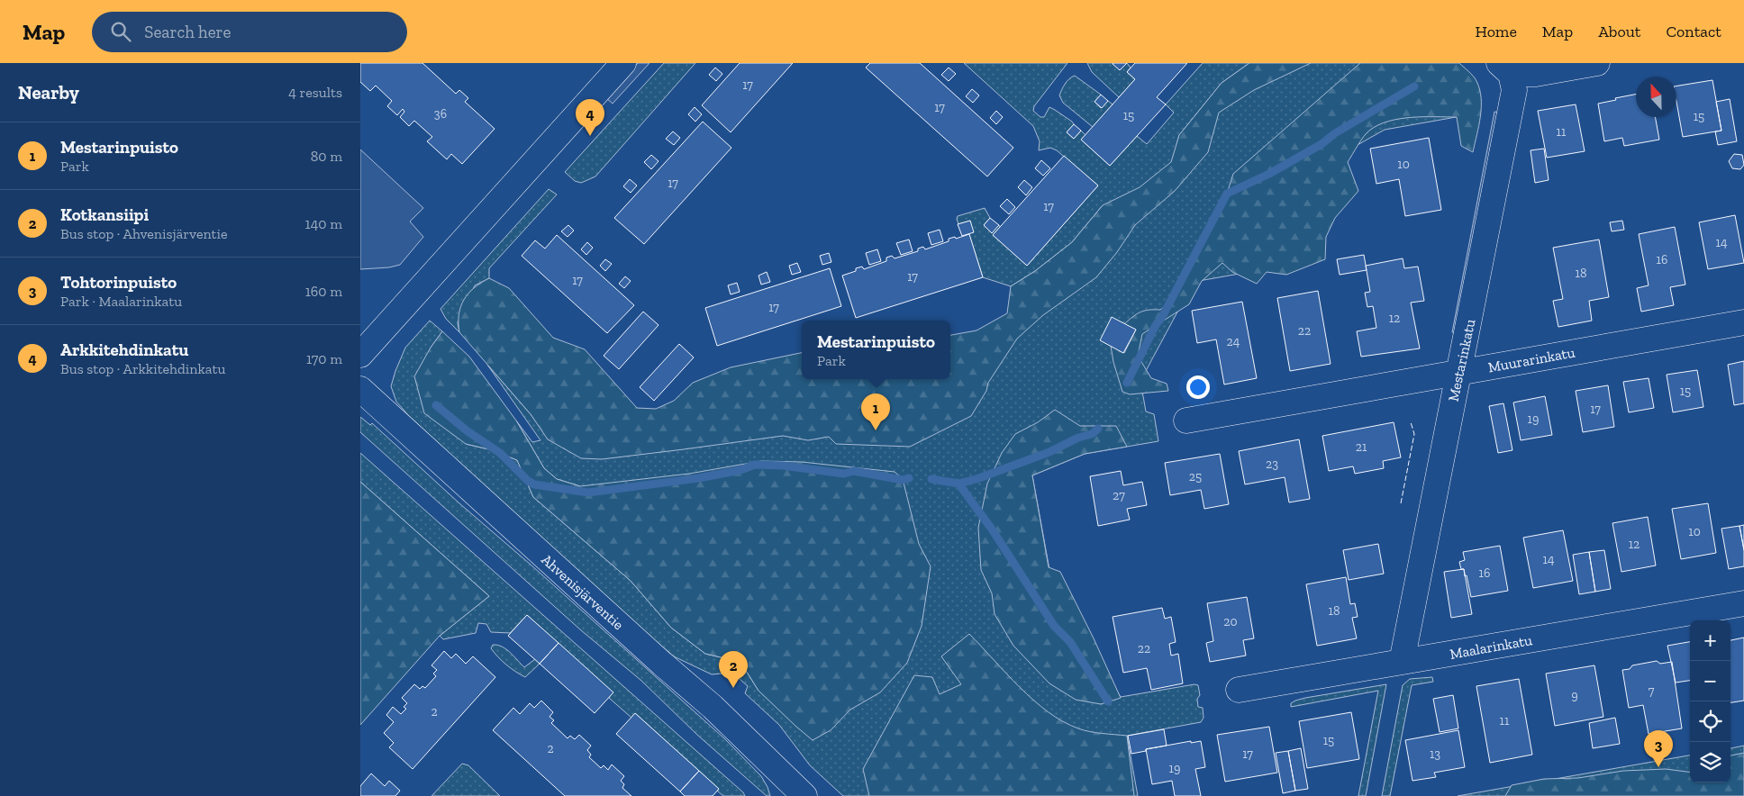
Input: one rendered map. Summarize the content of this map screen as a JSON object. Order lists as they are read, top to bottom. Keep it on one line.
{"streets":{"street":["Muurarinkatu","Mestarinkatu","Ahvenisjärventie","Maalarinkatu"]},"crossings":[["Muurarinkatu","Mestarinkatu"],["Mestarinkatu","Maalarinkatu"]],"house_numbers":["17","17","36","15","15","11","10","17","17","14","16","18","17","17","17","12","22","24","15","17","19","21","23","25","27","10","12","14","16","18","20","22","7","9","2","11","15","2","17","13","19"],"north":"top","page":{"header":"Map","search":"Search here","nav":["Home","Map","About","Contact"],"heading":["Nearby","4 results"],"pins":["4","1","2","3"],"list":[{"mark":"1","name":"Mestarinpuisto","note":"Park","value":"80 m"},{"mark":"2","name":"Kotkansiipi","note":"Bus stop · Ahvenisjärventie","value":"140 m"},{"mark":"3","name":"Tohtorinpuisto","note":"Park · Maalarinkatu","value":"160 m"},{"mark":"4","name":"Arkkitehdinkatu","note":"Bus stop · Arkkitehdinkatu","value":"170 m"}],"popup":["Mestarinpuisto","Park"],"map_buttons":["+","−"]}}
